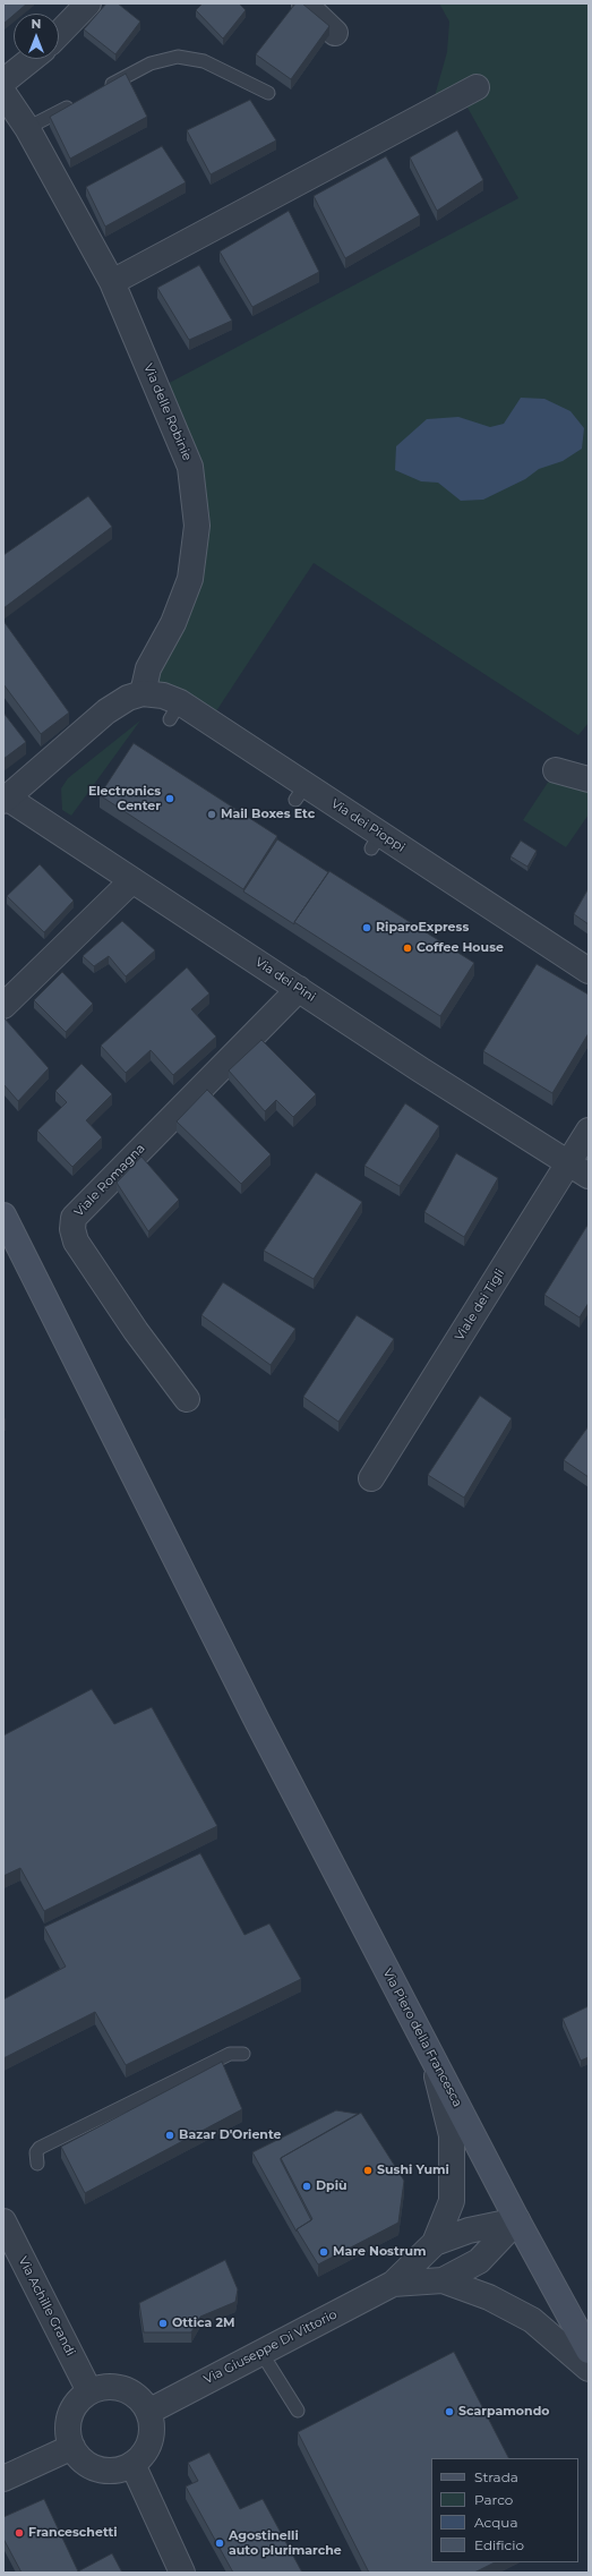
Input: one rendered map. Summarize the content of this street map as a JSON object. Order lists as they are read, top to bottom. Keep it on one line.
{"streets":{"main road":["Via Piero della Francesca"],"street":["Via delle Robinie","Via dei Pioppi","Via dei Pini","Viale Romagna","Viale dei Tigli","Via Achille Grandi","Via Giuseppe Di Vittorio"]},"crossings":[["Via delle Robinie","Via dei Pioppi"],["Via dei Pini","Viale Romagna"],["Via dei Pini","Viale dei Tigli"],["Via Achille Grandi","Via Giuseppe Di Vittorio"]],"places":["Electronics Center","Mail Boxes Etc","RiparoExpress","Coffee House","Bazar D'Oriente","Sushi Yumi","Dpiù","Mare Nostrum","Ottica 2M","Scarpamondo","Franceschetti","Agostinelli auto plurimarche"],"legend":["Strada","Parco","Acqua","Edificio"],"north":"top"}
